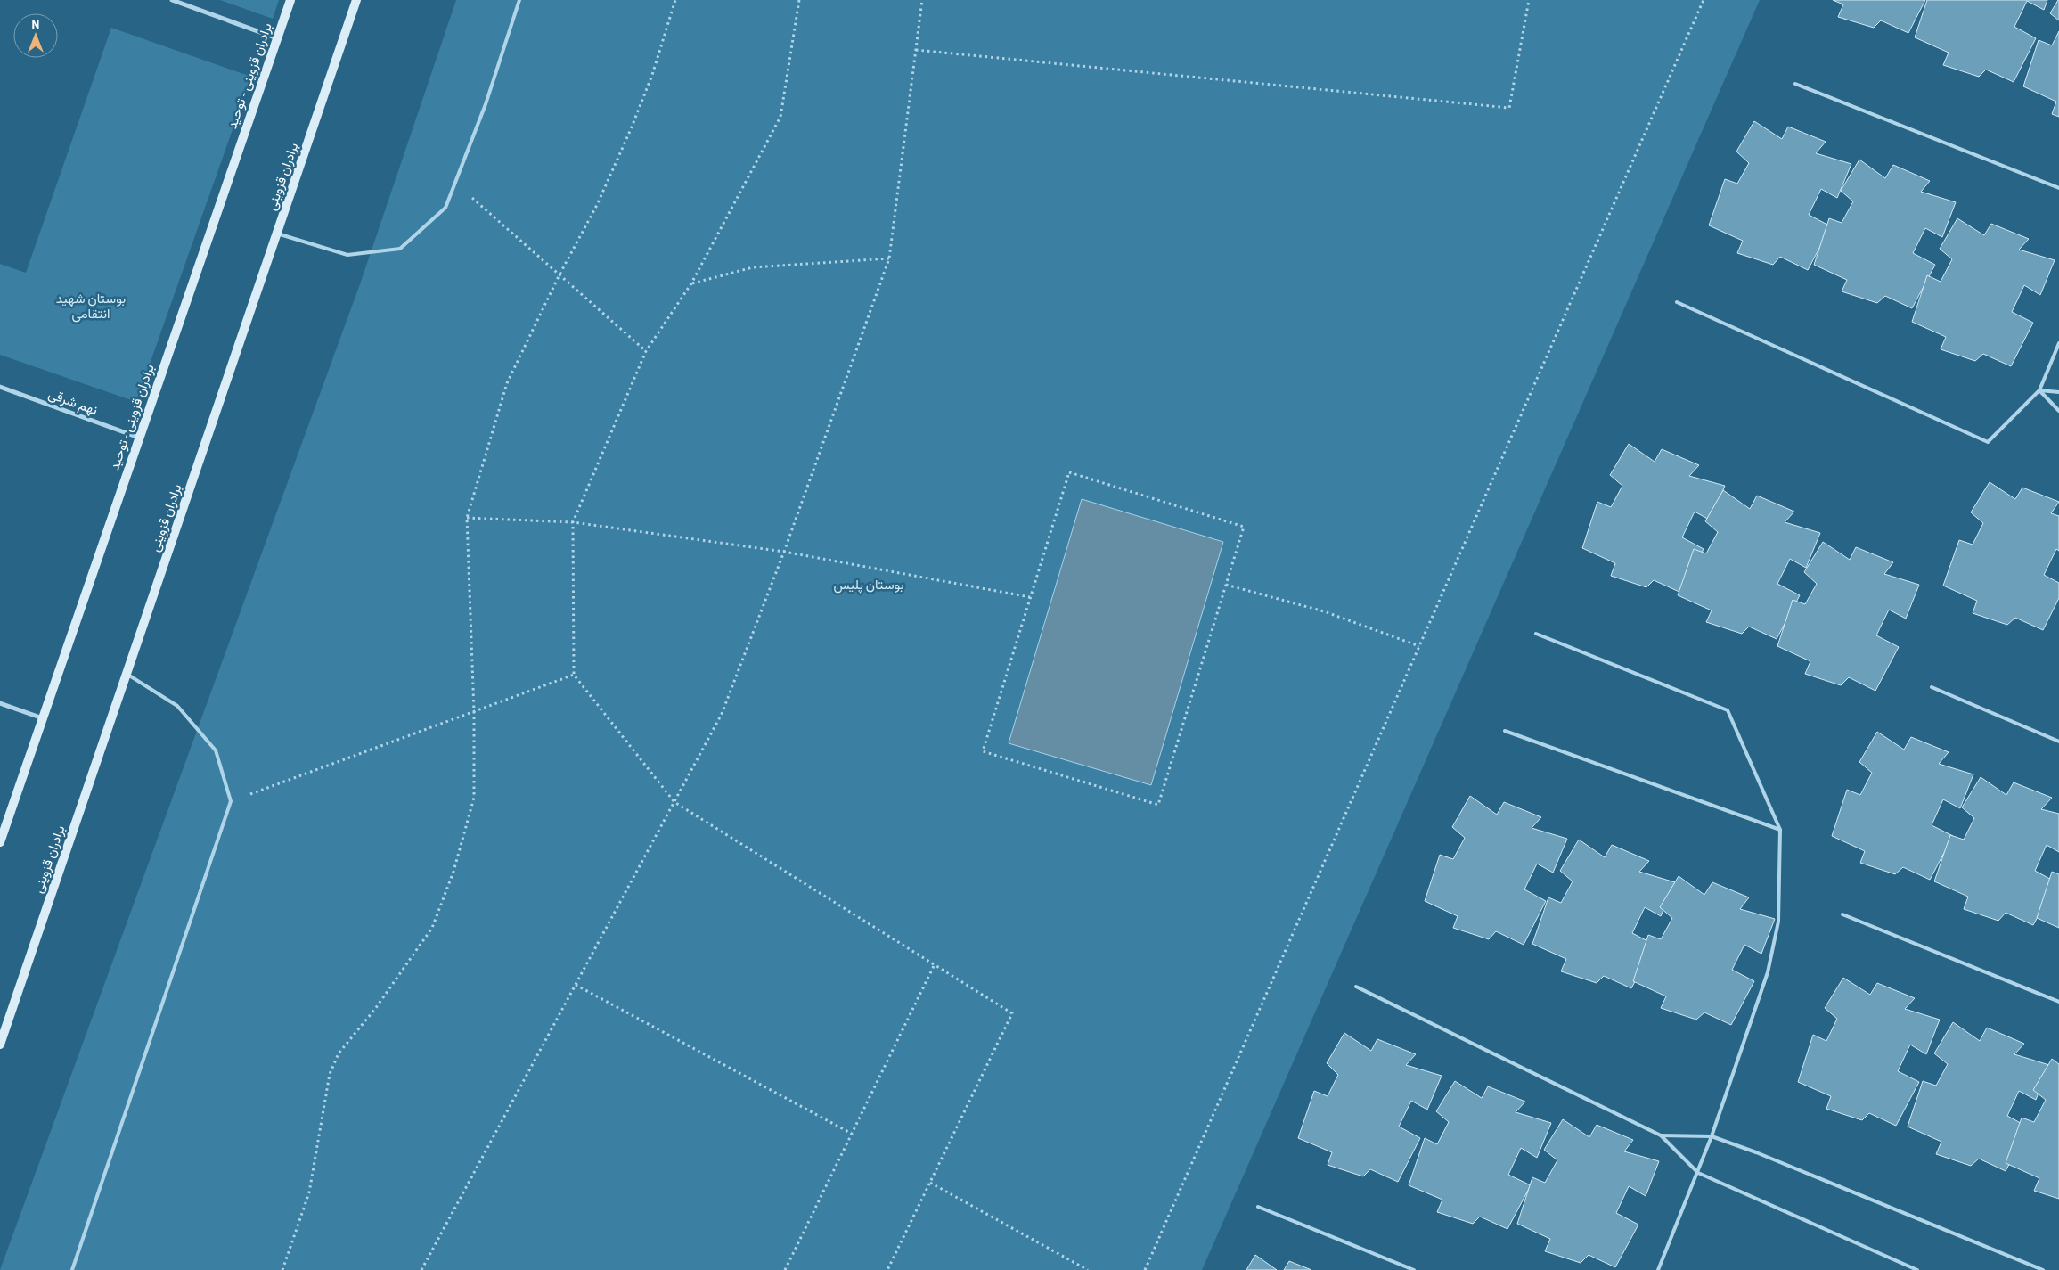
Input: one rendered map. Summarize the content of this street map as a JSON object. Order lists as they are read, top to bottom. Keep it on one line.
{"streets":{"main road":["برادران قزوینی - توحید","برادران قزوینی"],"street":["نهم شرقی"]},"crossings":[["برادران قزوینی - توحید","نهم شرقی"]],"parks":["بوستان شهید انتقامی","بوستان پلیس"],"north":"top"}
